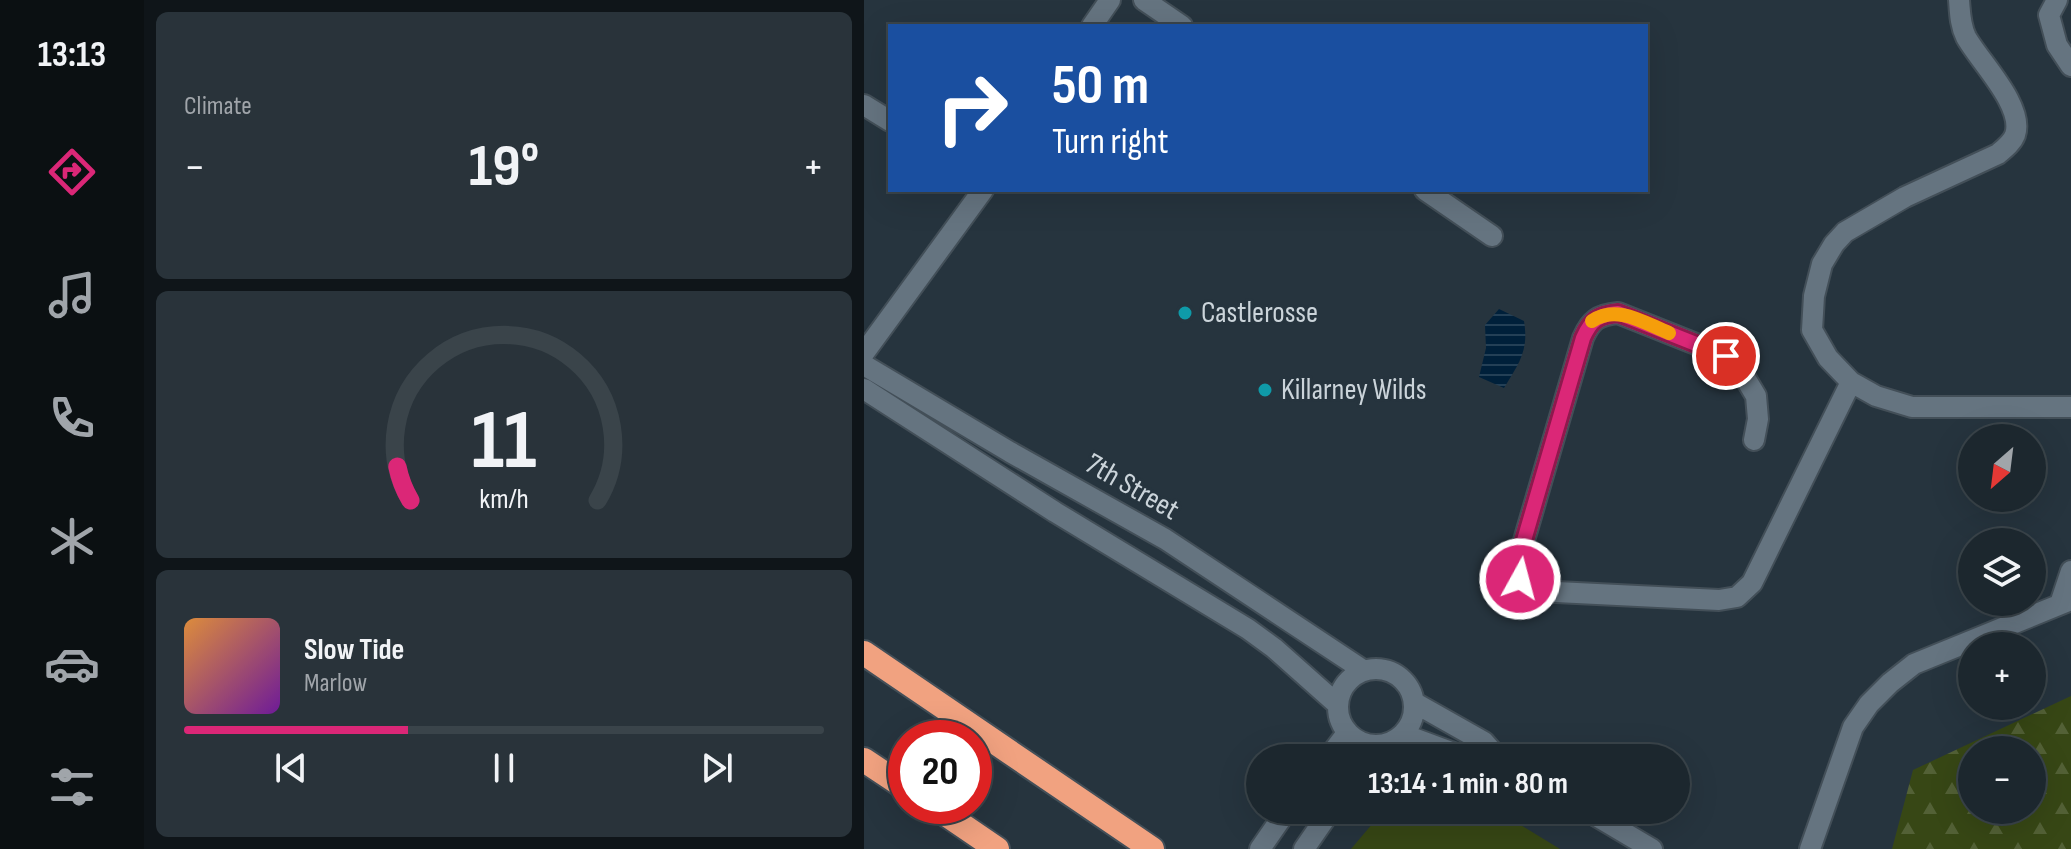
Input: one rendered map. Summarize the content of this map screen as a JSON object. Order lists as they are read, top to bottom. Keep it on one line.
{"streets":{"street":["7th Street"]},"places":["Castlerosse","Killarney Wilds"],"north":"bottom left","page":{"tabs":"13:13","tile":"Climate","turn":["50 m","Turn right"],"heat":["−","19°","+"],"map_buttons":["+","−"],"song":["Slow Tide","Marlow"],"limit":"20","trip":"13:14 · 1 min · 80 m","gauge":["11","km/h"]}}
